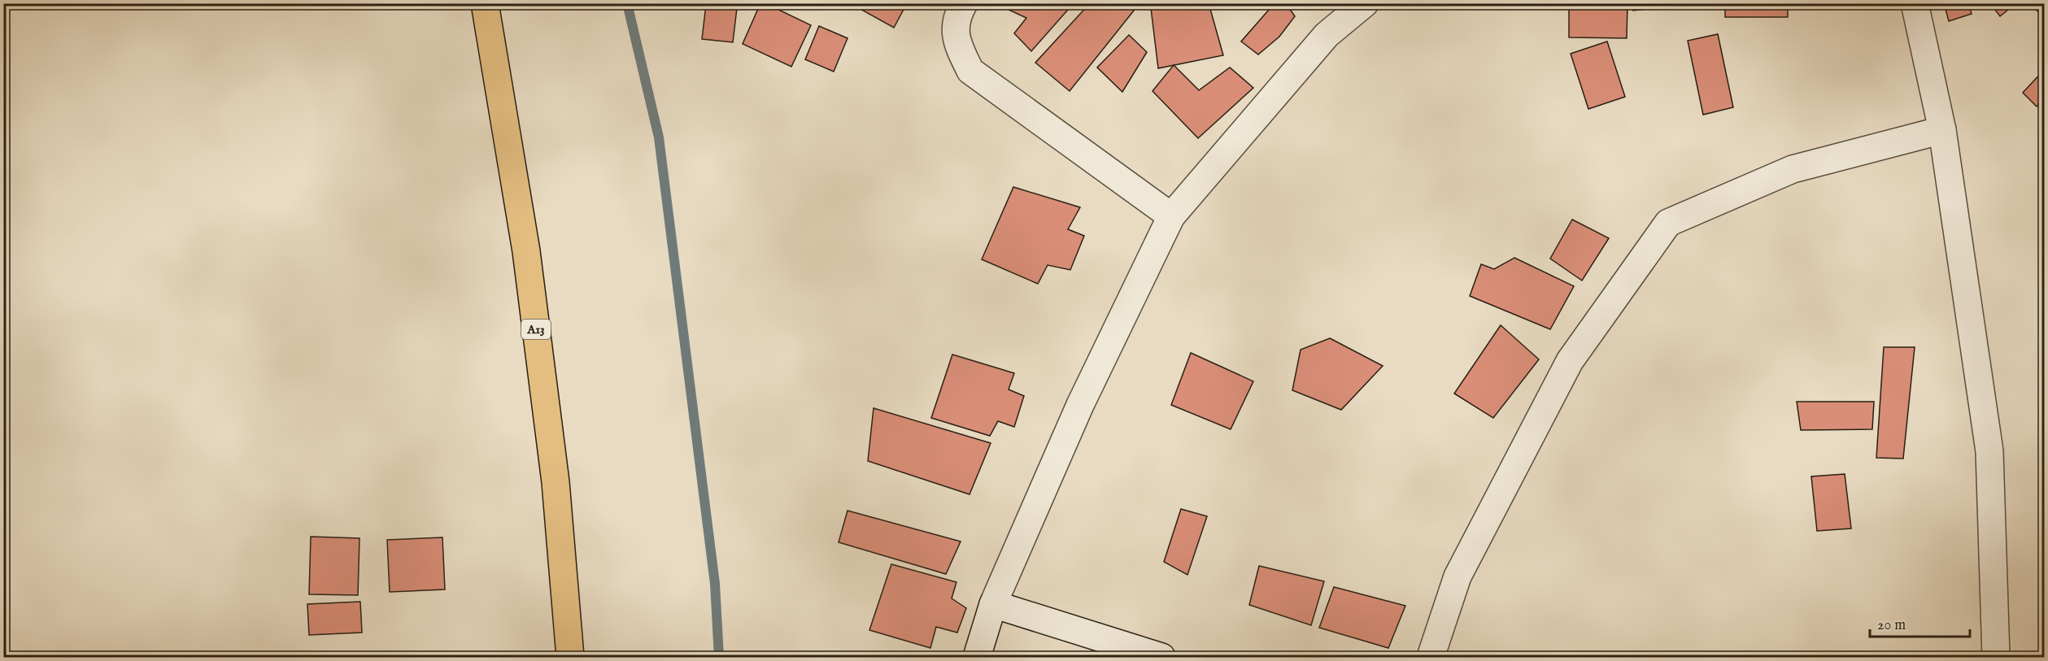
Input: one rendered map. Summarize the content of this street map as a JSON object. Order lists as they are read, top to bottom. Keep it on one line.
{"streets":{"highway":["A13"]},"scale_bar":"20 m"}
